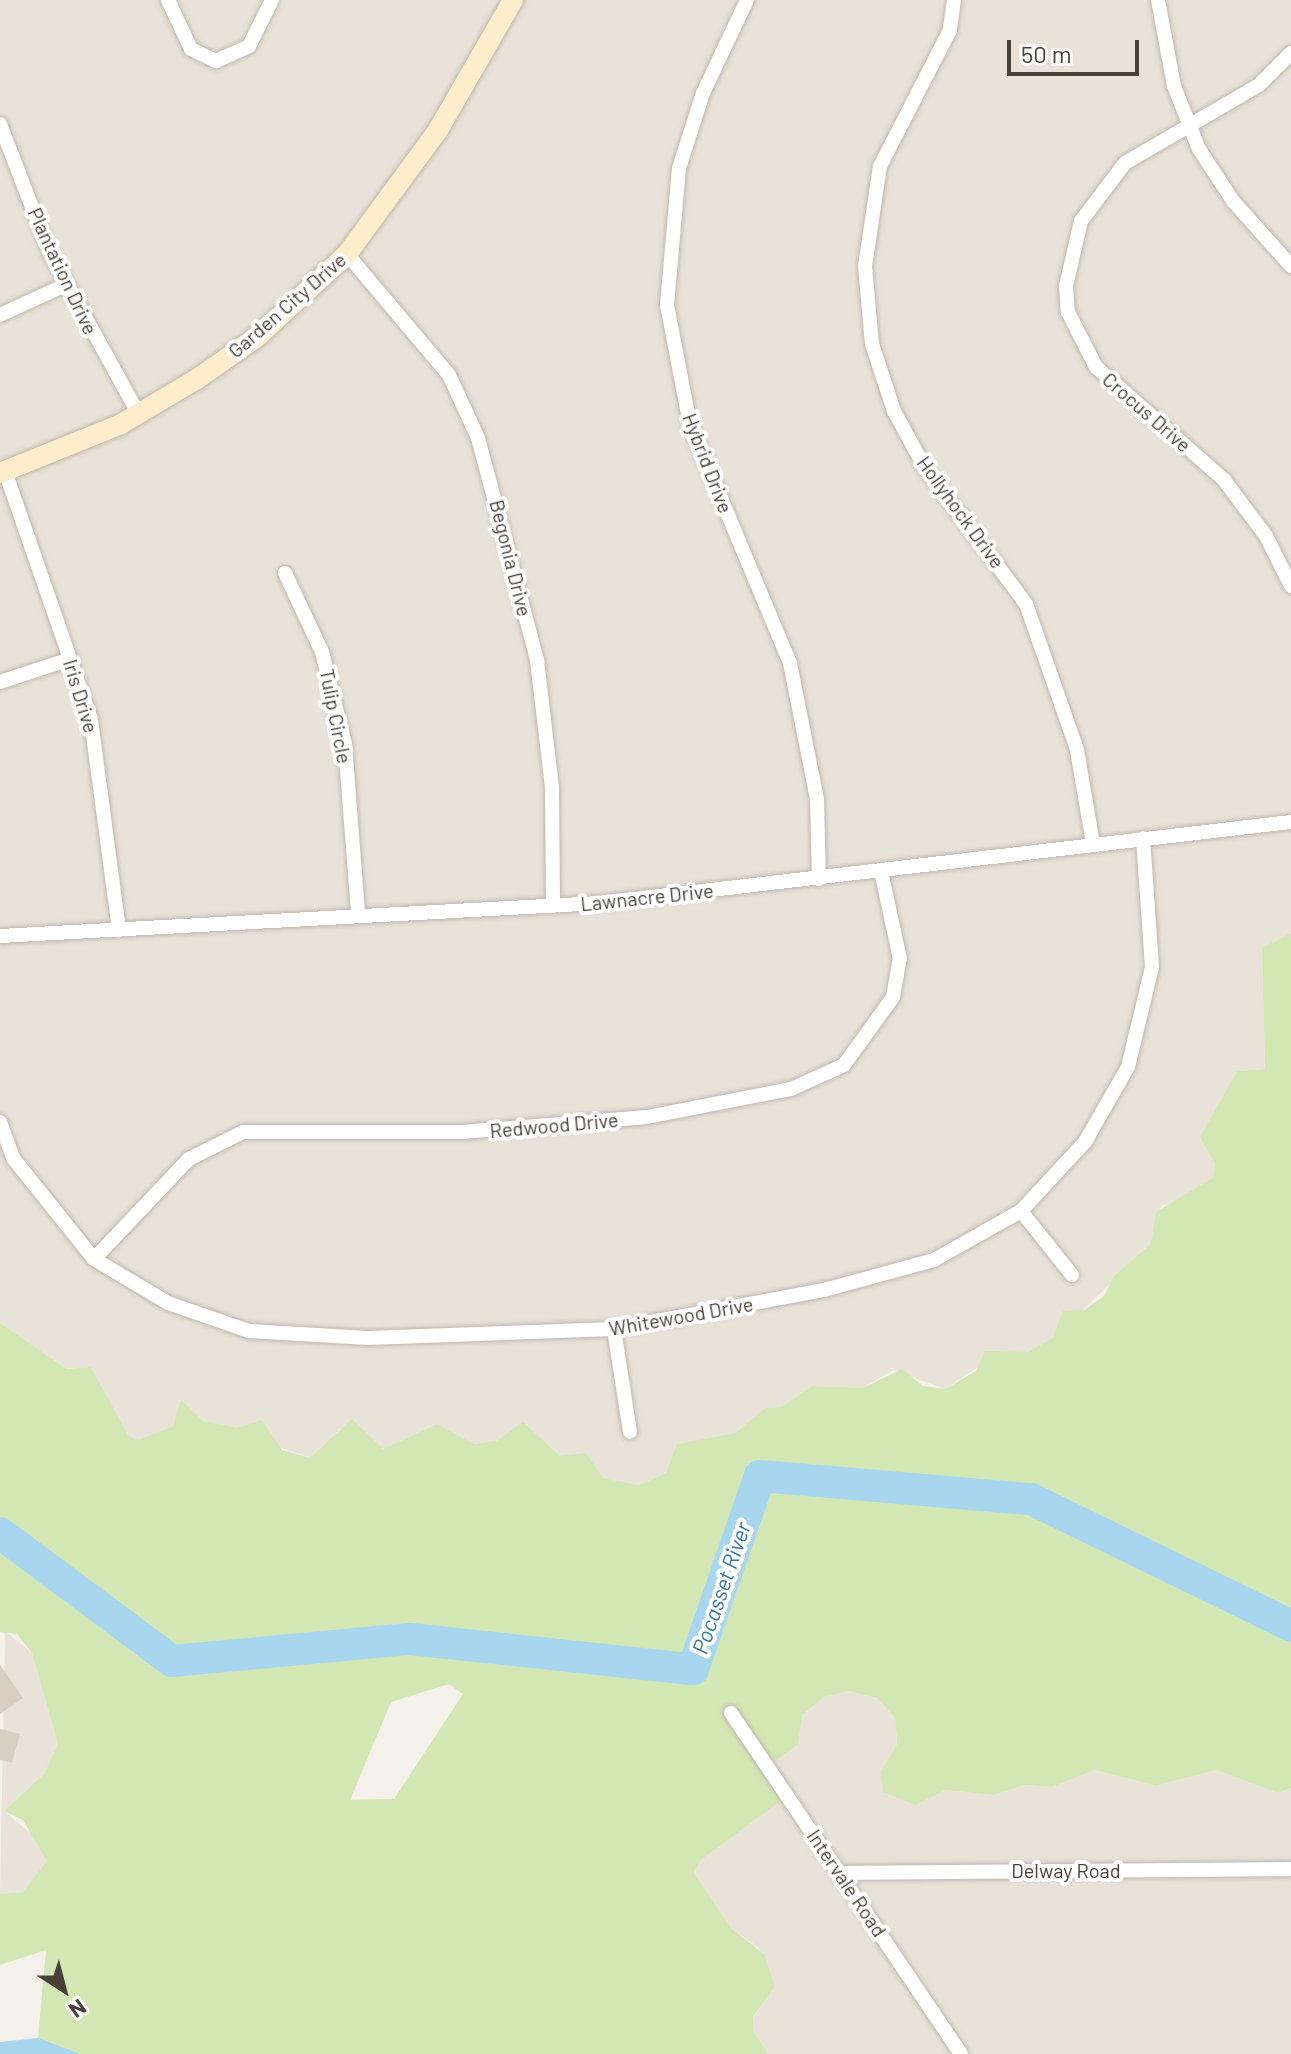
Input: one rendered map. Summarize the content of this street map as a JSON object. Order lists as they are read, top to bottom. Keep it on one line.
{"streets":{"street":["Plantation Drive","Garden City Drive","Crocus Drive","Hybrid Drive","Hollyhock Drive","Begonia Drive","Iris Drive","Tulip Circle","Lawnacre Drive","Redwood Drive","Whitewood Drive","Delway Road","Intervale Road"]},"crossings":[["Plantation Drive","Garden City Drive"],["Garden City Drive","Begonia Drive"],["Garden City Drive","Iris Drive"],["Hybrid Drive","Lawnacre Drive"],["Hollyhock Drive","Lawnacre Drive"],["Begonia Drive","Lawnacre Drive"],["Iris Drive","Lawnacre Drive"],["Tulip Circle","Lawnacre Drive"],["Lawnacre Drive","Redwood Drive"],["Lawnacre Drive","Whitewood Drive"],["Redwood Drive","Whitewood Drive"],["Delway Road","Intervale Road"]],"water":["Pocasset River"],"scale_bar":"50 m","north":"bottom right"}
